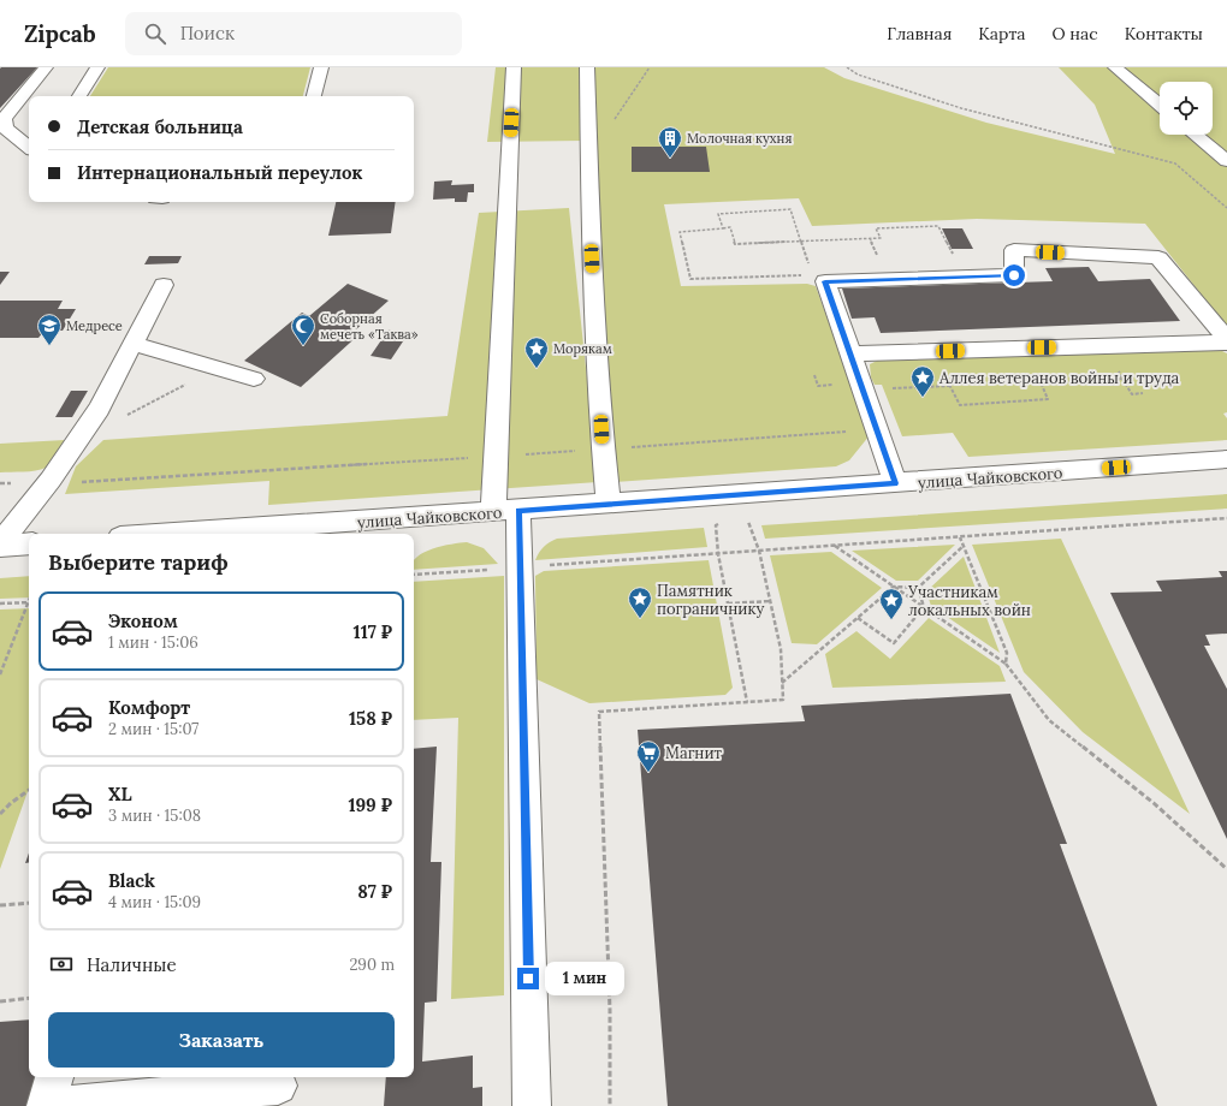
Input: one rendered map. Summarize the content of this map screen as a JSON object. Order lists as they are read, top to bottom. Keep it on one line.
{"streets":{"street":["улица Чайковского"]},"places":{"building":["Молочная кухня"],"school or university":["Медресе"],"mosque":["Соборная мечеть «Таква»"],"place":["Морякам","Аллея ветеранов войны и труда","Памятник пограничнику","Участникам локальных войн"],"supermarket":["Магнит"]},"page":{"header":"Zipcab","search":"Поиск","nav":["Главная","Карта","О нас","Контакты"],"banner":["Детская больница","Интернациональный переулок"],"heading":"Выберите тариф","list":[{"name":"Эконом","note":"1 мин · 15:06","value":"117 ₽"},{"name":"Комфорт","note":"2 мин · 15:07","value":"158 ₽"},{"name":"XL","note":"3 мин · 15:08","value":"199 ₽"},{"name":"Black","note":"4 мин · 15:09","value":"87 ₽"}],"pay":["Наличные","290 m"],"bubble":"1 мин","buttons":"Заказать"}}
